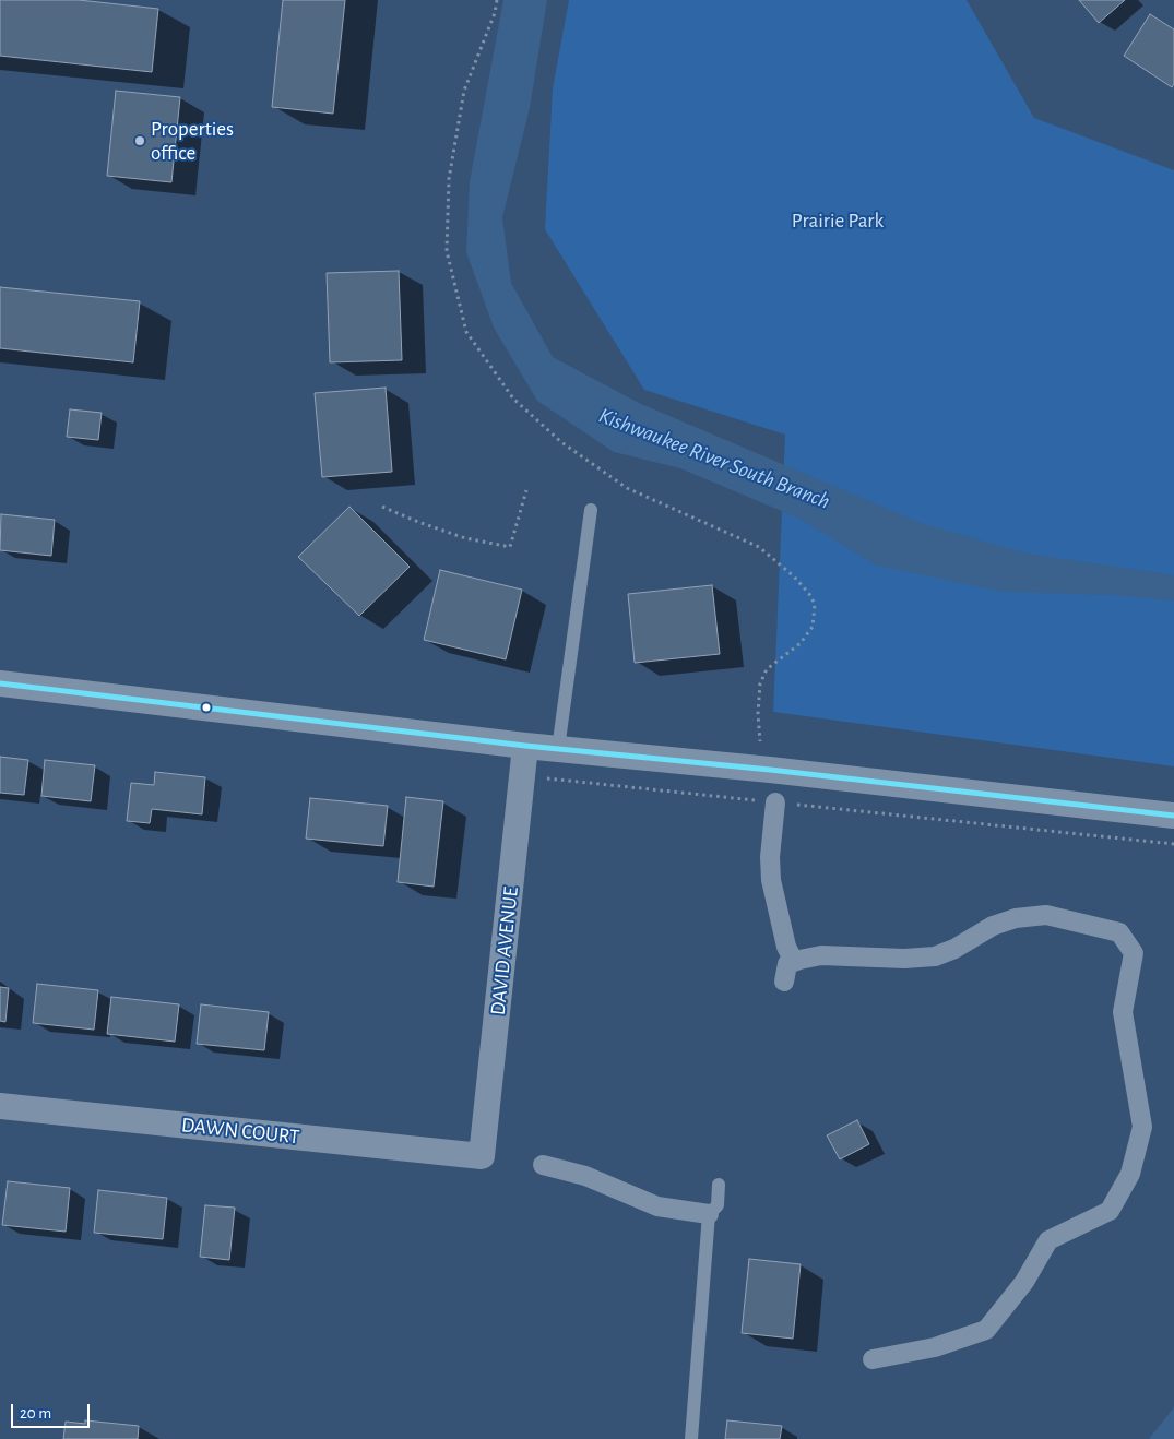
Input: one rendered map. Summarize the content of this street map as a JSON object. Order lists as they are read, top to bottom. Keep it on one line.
{"streets":{"street":["DAVID AVENUE","DAWN COURT"]},"crossings":[["DAVID AVENUE","DAWN COURT"]],"water":["Kishwaukee River South Branch"],"parks":["Prairie Park"],"places":["Properties office"],"scale_bar":"20 m"}
